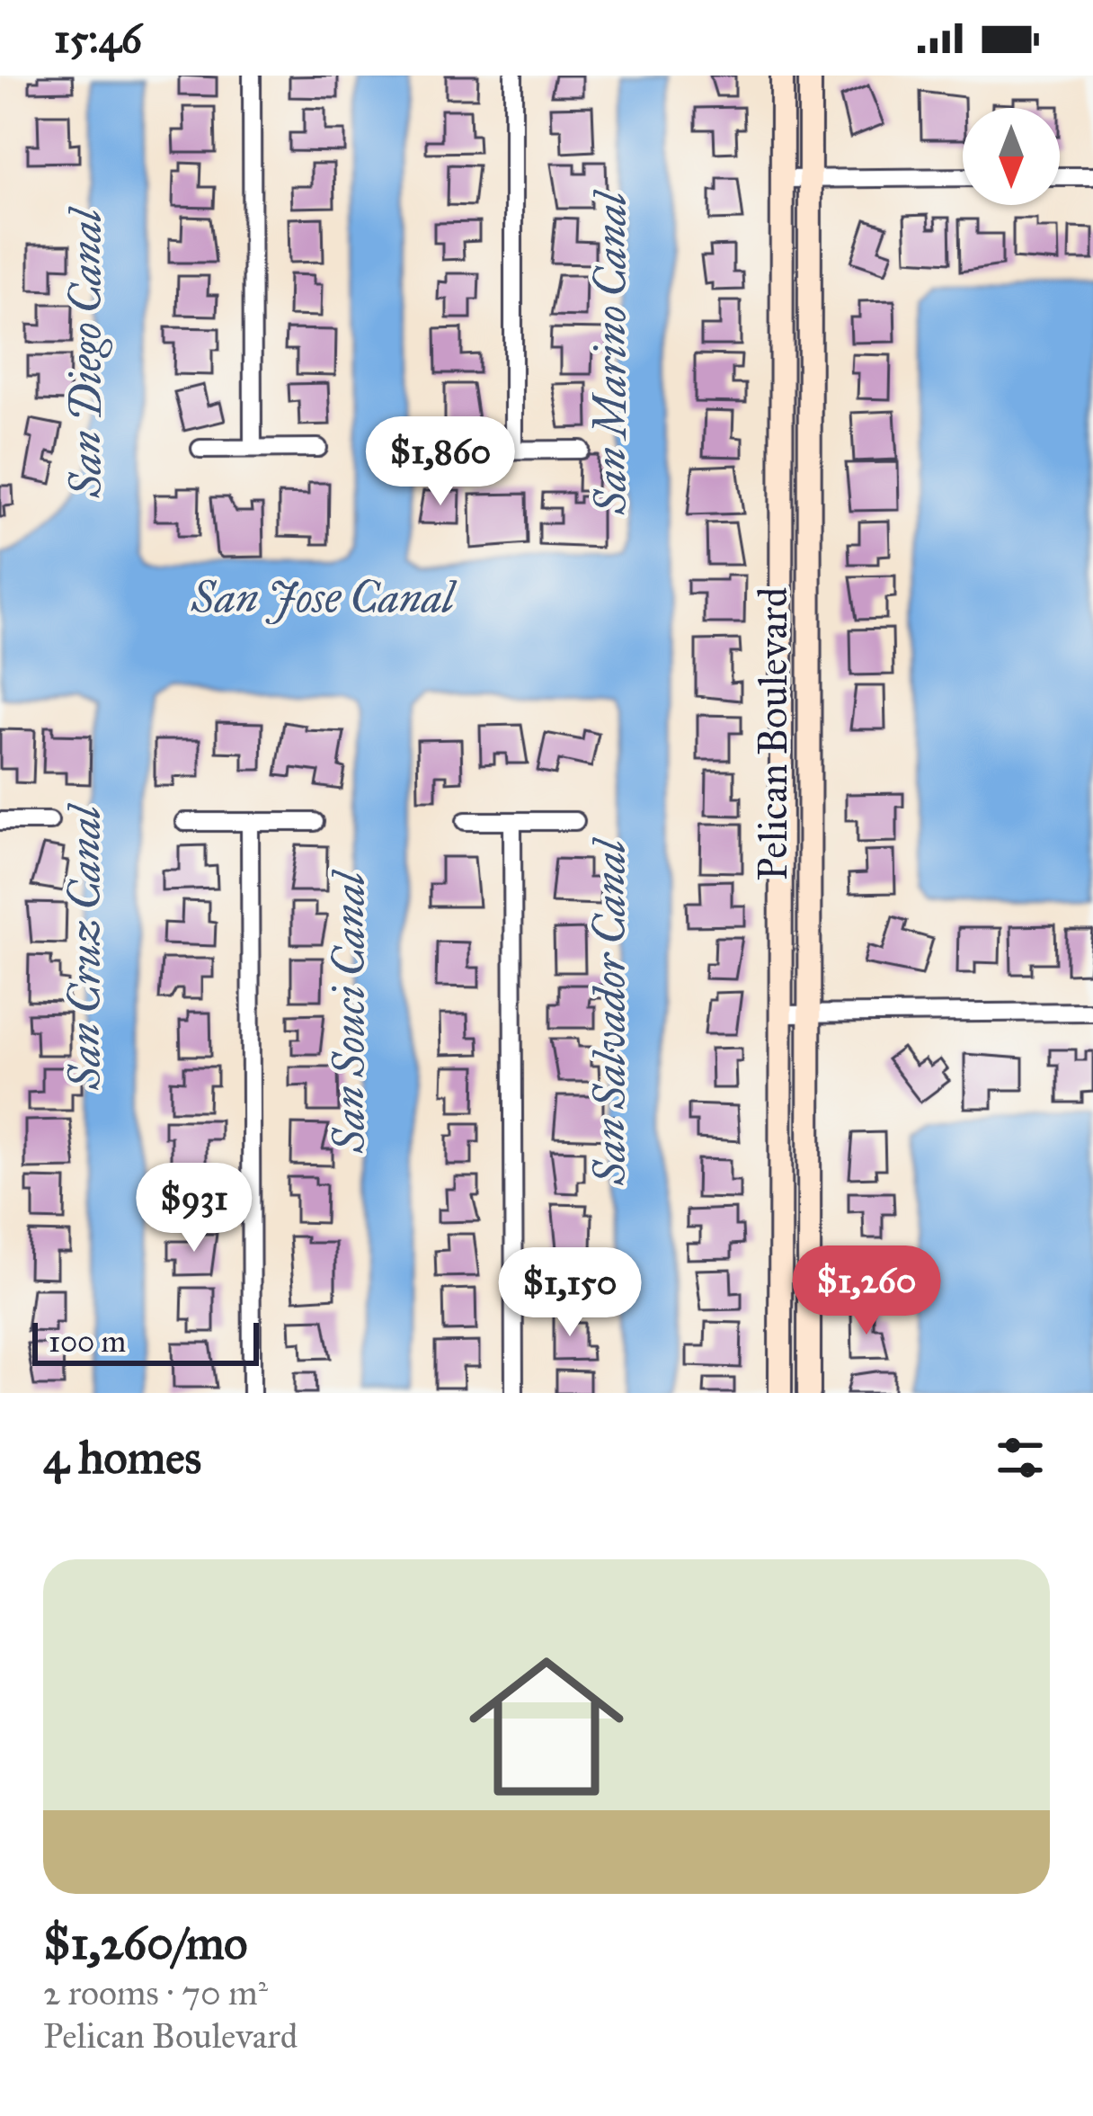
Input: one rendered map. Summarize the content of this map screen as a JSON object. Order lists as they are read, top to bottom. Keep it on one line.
{"streets":{"street":["Pelican Boulevard"]},"water":["San Diego Canal","San Marino Canal","San Jose Canal","San Cruz Canal","San Souci Canal","San Salvador Canal"],"scale_bar":"100 m","north":"bottom","page":{"status":"15:46","price":["$1,860","$931","$1,260","$1,150"],"scale":"100 m","heading":"4 homes","list":[{"name":"$1,260/mo","note":"2 rooms · 70 m² · Pelican Boulevard"}]}}
